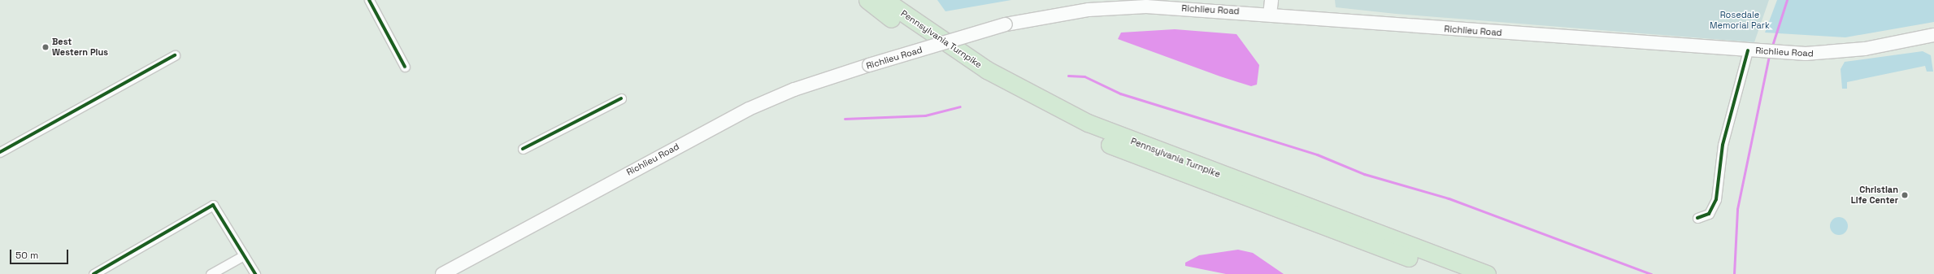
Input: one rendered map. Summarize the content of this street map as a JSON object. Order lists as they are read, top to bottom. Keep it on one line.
{"streets":{"highway":["Pennsylvania Turnpike"],"main road":["Richlieu Road"]},"parks":["Rosedale Memorial Park"],"places":["Best Western Plus","Christian Life Center"],"scale_bar":"50 m"}
